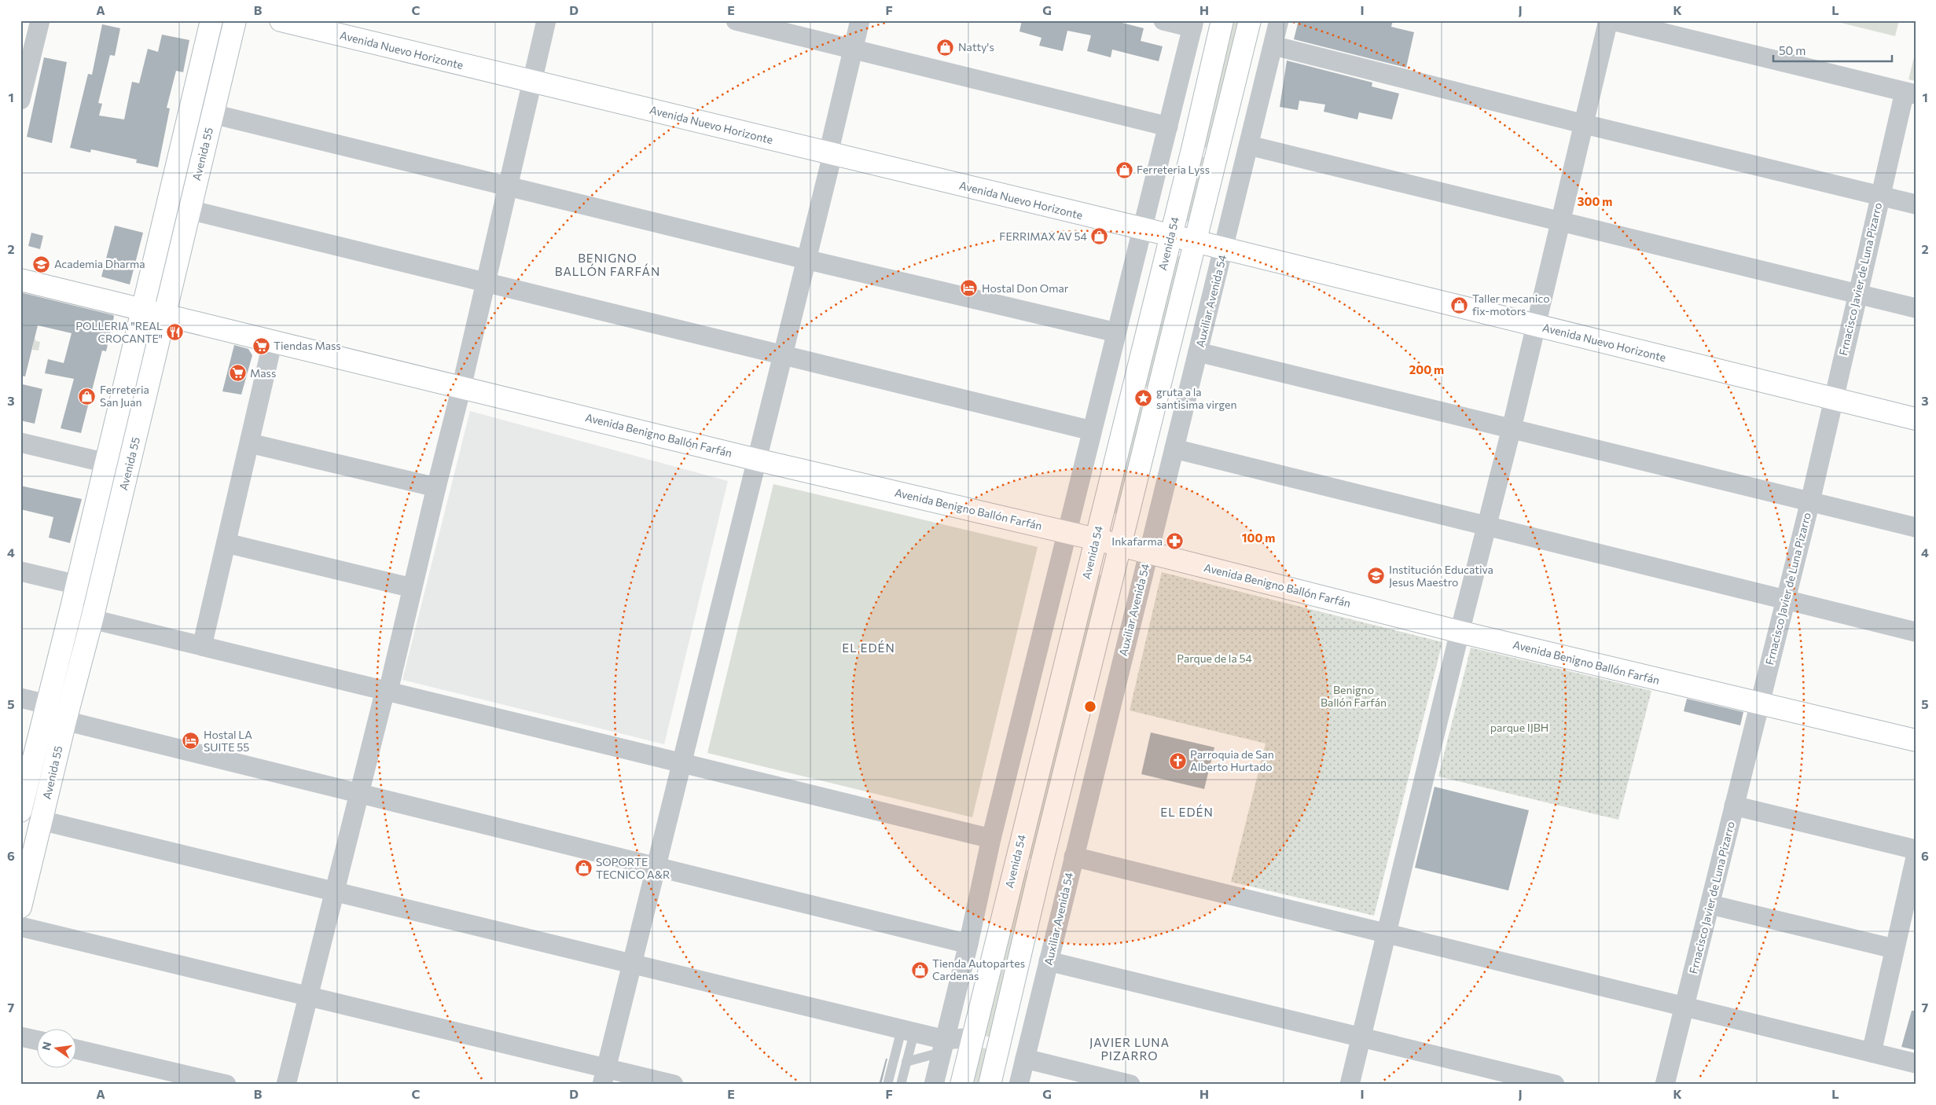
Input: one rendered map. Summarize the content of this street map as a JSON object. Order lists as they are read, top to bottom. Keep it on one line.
{"streets":{"street":["Avenida Nuevo Horizonte","Avenida 55","Avenida 54","Frnacisco Javier de Luna Pizarro","Auxiliar Avenida 54","Avenida Benigno Ballón Farfán"]},"crossings":[["Avenida Nuevo Horizonte","Avenida 54"],["Avenida Nuevo Horizonte","Frnacisco Javier de Luna Pizarro"],["Avenida Nuevo Horizonte","Auxiliar Avenida 54"],["Avenida 55","Avenida Benigno Ballón Farfán"],["Avenida 54","Avenida Benigno Ballón Farfán"],["Frnacisco Javier de Luna Pizarro","Avenida Benigno Ballón Farfán"],["Auxiliar Avenida 54","Avenida Benigno Ballón Farfán"]],"districts":["BENIGNO BALLÓN FARFÁN","EL EDÉN","EL EDÉN","JAVIER LUNA PIZARRO"],"parks":["Parque de la 54","Benigno Ballón Farfán","parque IJBH"],"places":{"shop":["Natty's","Ferreteria Lyss","FERRIMAX AV 54","Taller mecanico fix-motors","Ferreteria San Juan","SOPORTE TECNICO A&R","Tienda Autopartes Cardenas"],"school or university":["Academia Dharma","Institución Educativa Jesus Maestro"],"hotel":["Hostal Don Omar","Hostal LA SUITE 55"],"restaurant":["POLLERIA \"REAL CROCANTE\""],"supermarket":["Tiendas Mass","Mass"],"place":["gruta a la santisima virgen"],"pharmacy":["Inkafarma"],"church":["Parroquia de San Alberto Hurtado"]},"scale_bar":"50 m","north":"left","grid":{"columns":["A","B","C","D","E","F","G","H","I","J","K","L"],"rows":["1","2","3","4","5","6","7"]},"rings":["300 m","200 m","100 m"]}
